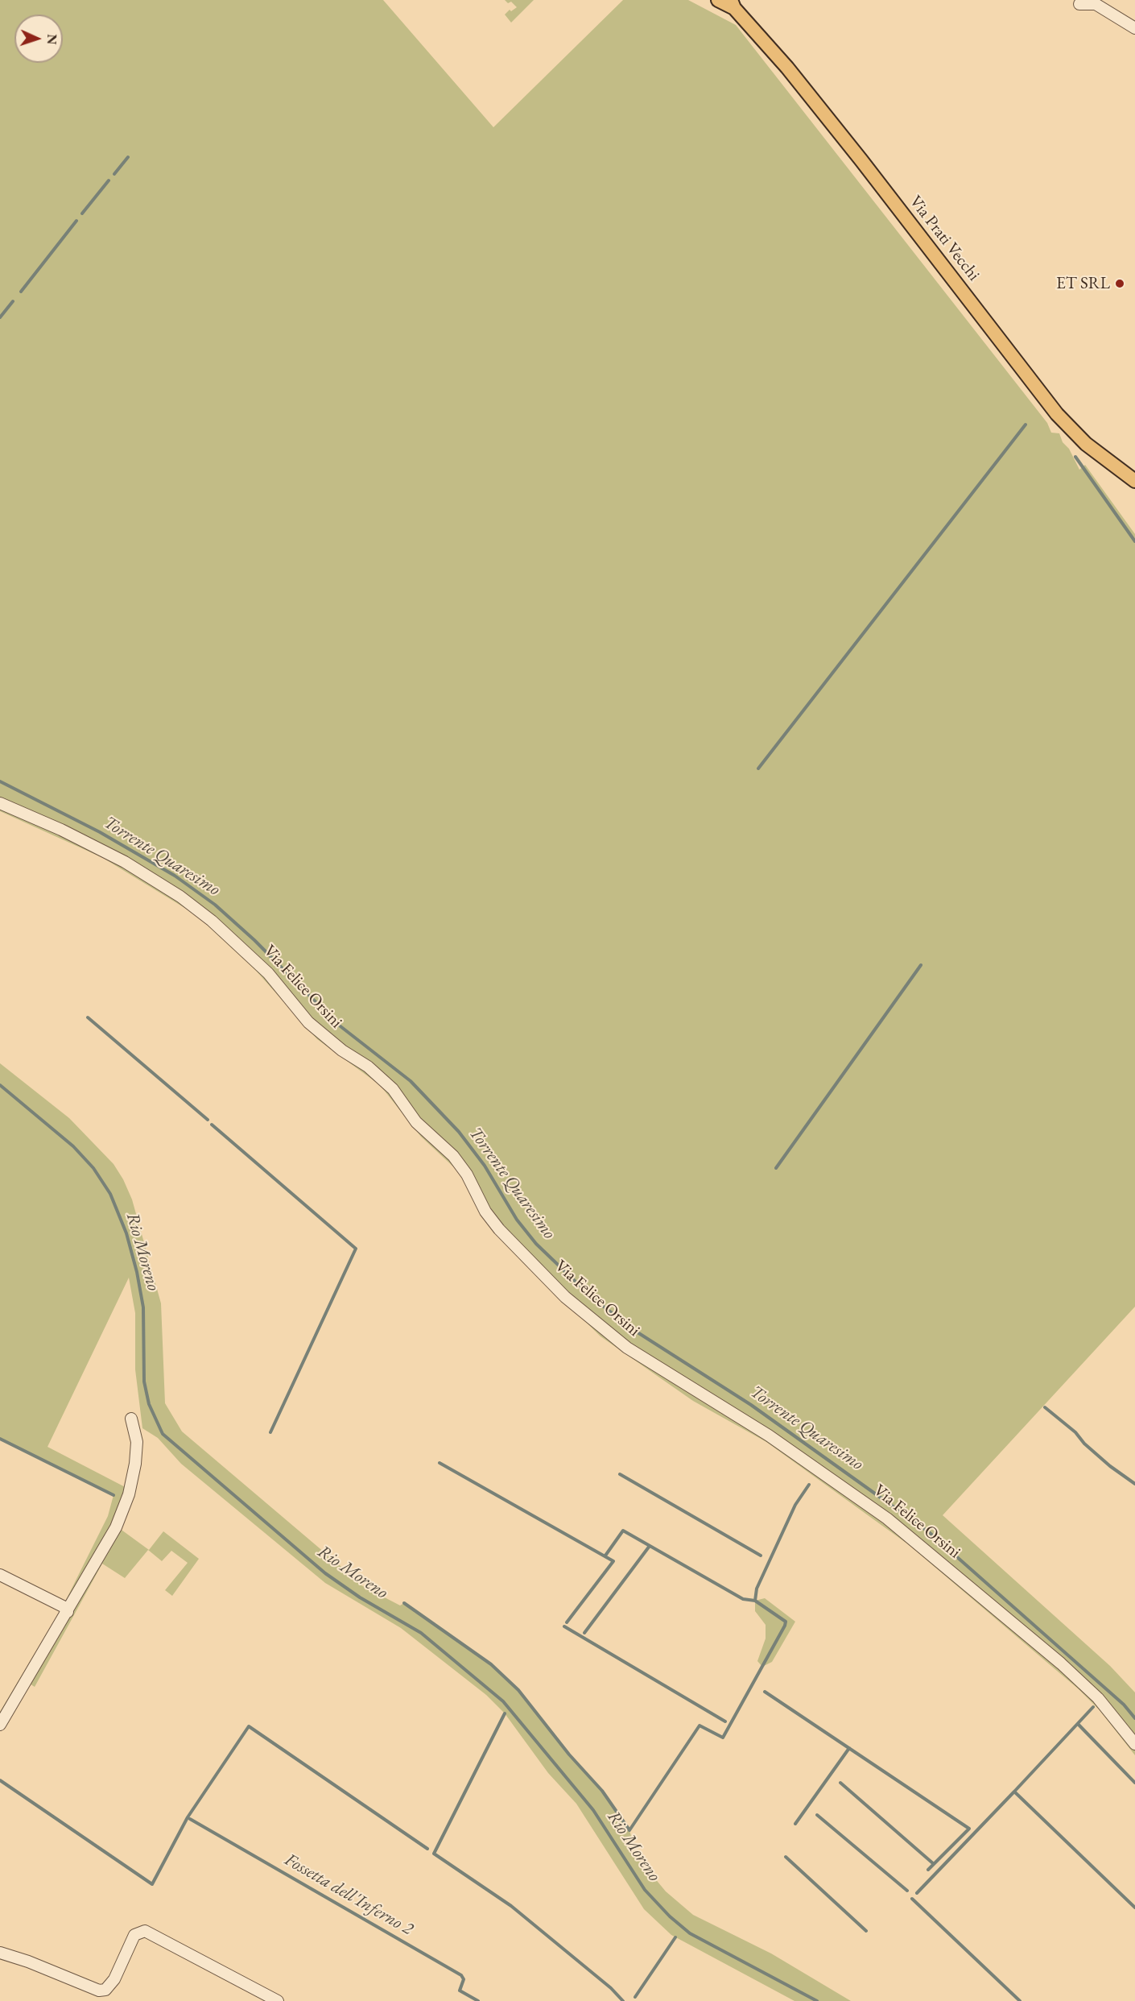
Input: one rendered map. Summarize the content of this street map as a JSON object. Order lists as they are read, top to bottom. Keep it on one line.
{"streets":{"main road":["Via Prati Vecchi"],"street":["Via Felice Orsini"]},"water":["Torrente Quaresimo","Rio Moreno","Fossetta dell'Inferno 2"],"places":["ET SRL"],"north":"right"}
